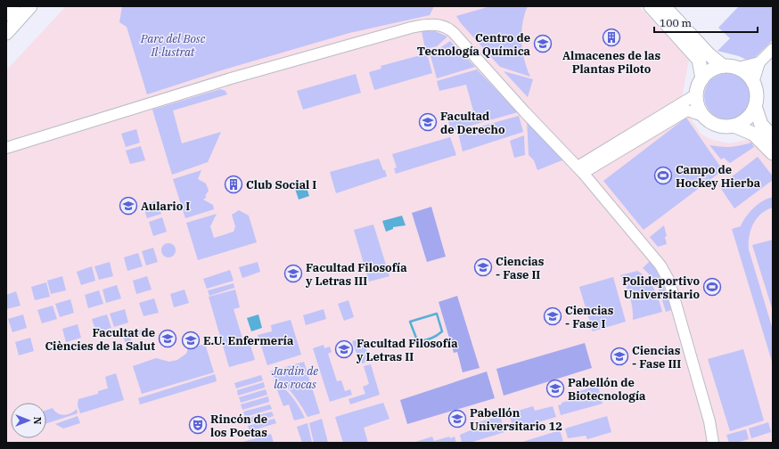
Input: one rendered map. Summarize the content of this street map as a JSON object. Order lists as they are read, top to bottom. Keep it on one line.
{"parks":["Parc del Bosc Il·lustrat","Jardín de las rocas"],"places":{"building":["Almacenes de las Plantas Piloto","Club Social I"],"school or university":["Centro de Tecnología Química","Facultad de Derecho","Aulario I","Ciencias - Fase II","Facultad Filosofía y Letras III","Ciencias - Fase I","Facultat de Ciències de la Salut","E.U. Enfermería","Facultad Filosofía y Letras II","Ciencias - Fase III","Pabellón de Biotecnología","Pabellón Universitario 12"],"sports":["Campo de Hockey Hierba","Polideportivo Universitario"],"theatre":["Rincón de los Poetas"]},"scale_bar":"100 m","north":"right"}
